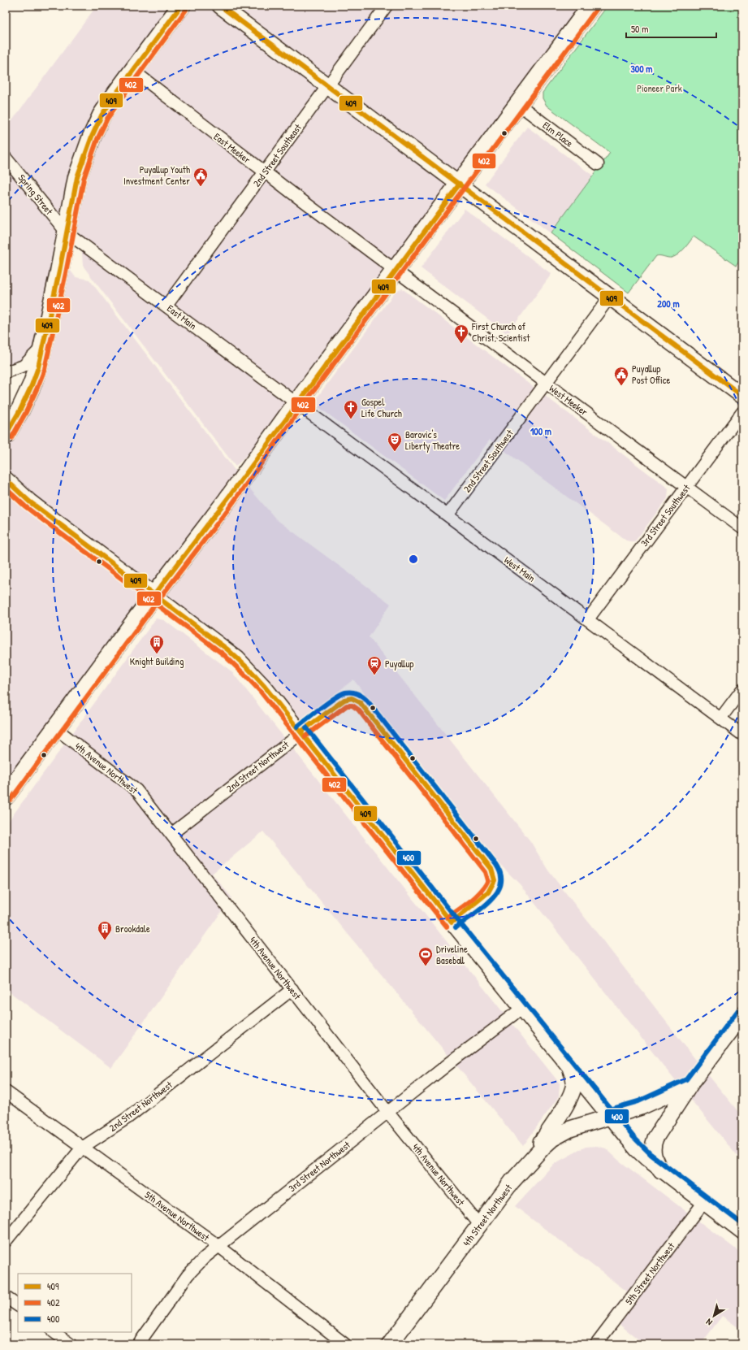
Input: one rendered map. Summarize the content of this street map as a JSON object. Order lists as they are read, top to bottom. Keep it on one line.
{"streets":{"main road":["4th Street Northwest"],"street":["Elm Place","East Meeker","2nd Street Southeast","Spring Street","East Main","West Meeker","2nd Street Southwest","3rd Street Southwest","West Main","2nd Street Northwest","4th Avenue Northwest","3rd Street Northwest","5th Avenue Northwest","5th Street Northwest"]},"crossings":[["East Meeker","2nd Street Southeast"],["East Meeker","West Meeker"],["2nd Street Southeast","East Main"],["Spring Street","East Main"],["East Main","West Main"],["West Meeker","2nd Street Southwest"],["West Meeker","3rd Street Southwest"],["2nd Street Southwest","West Main"],["3rd Street Southwest","West Main"],["2nd Street Northwest","4th Avenue Northwest"],["2nd Street Northwest","5th Avenue Northwest"],["4th Avenue Northwest","3rd Street Northwest"],["4th Avenue Northwest","4th Street Northwest"],["3rd Street Northwest","5th Avenue Northwest"]],"parks":["Pioneer Park"],"places":{"public building":["Puyallup Youth Investment Center","Puyallup Post Office"],"church":["First Church of Christ, Scientist","Gospel Life Church"],"theatre":["Barovic's Liberty Theatre"],"building":["Knight Building","Brookdale"],"station":["Puyallup"],"sports":["Driveline Baseball"]},"lines":["transit line 409","transit line 402","transit line 400"],"legend":["409","402","400"],"scale_bar":"50 m","north":"bottom left","rings":["300 m","200 m","100 m"]}
